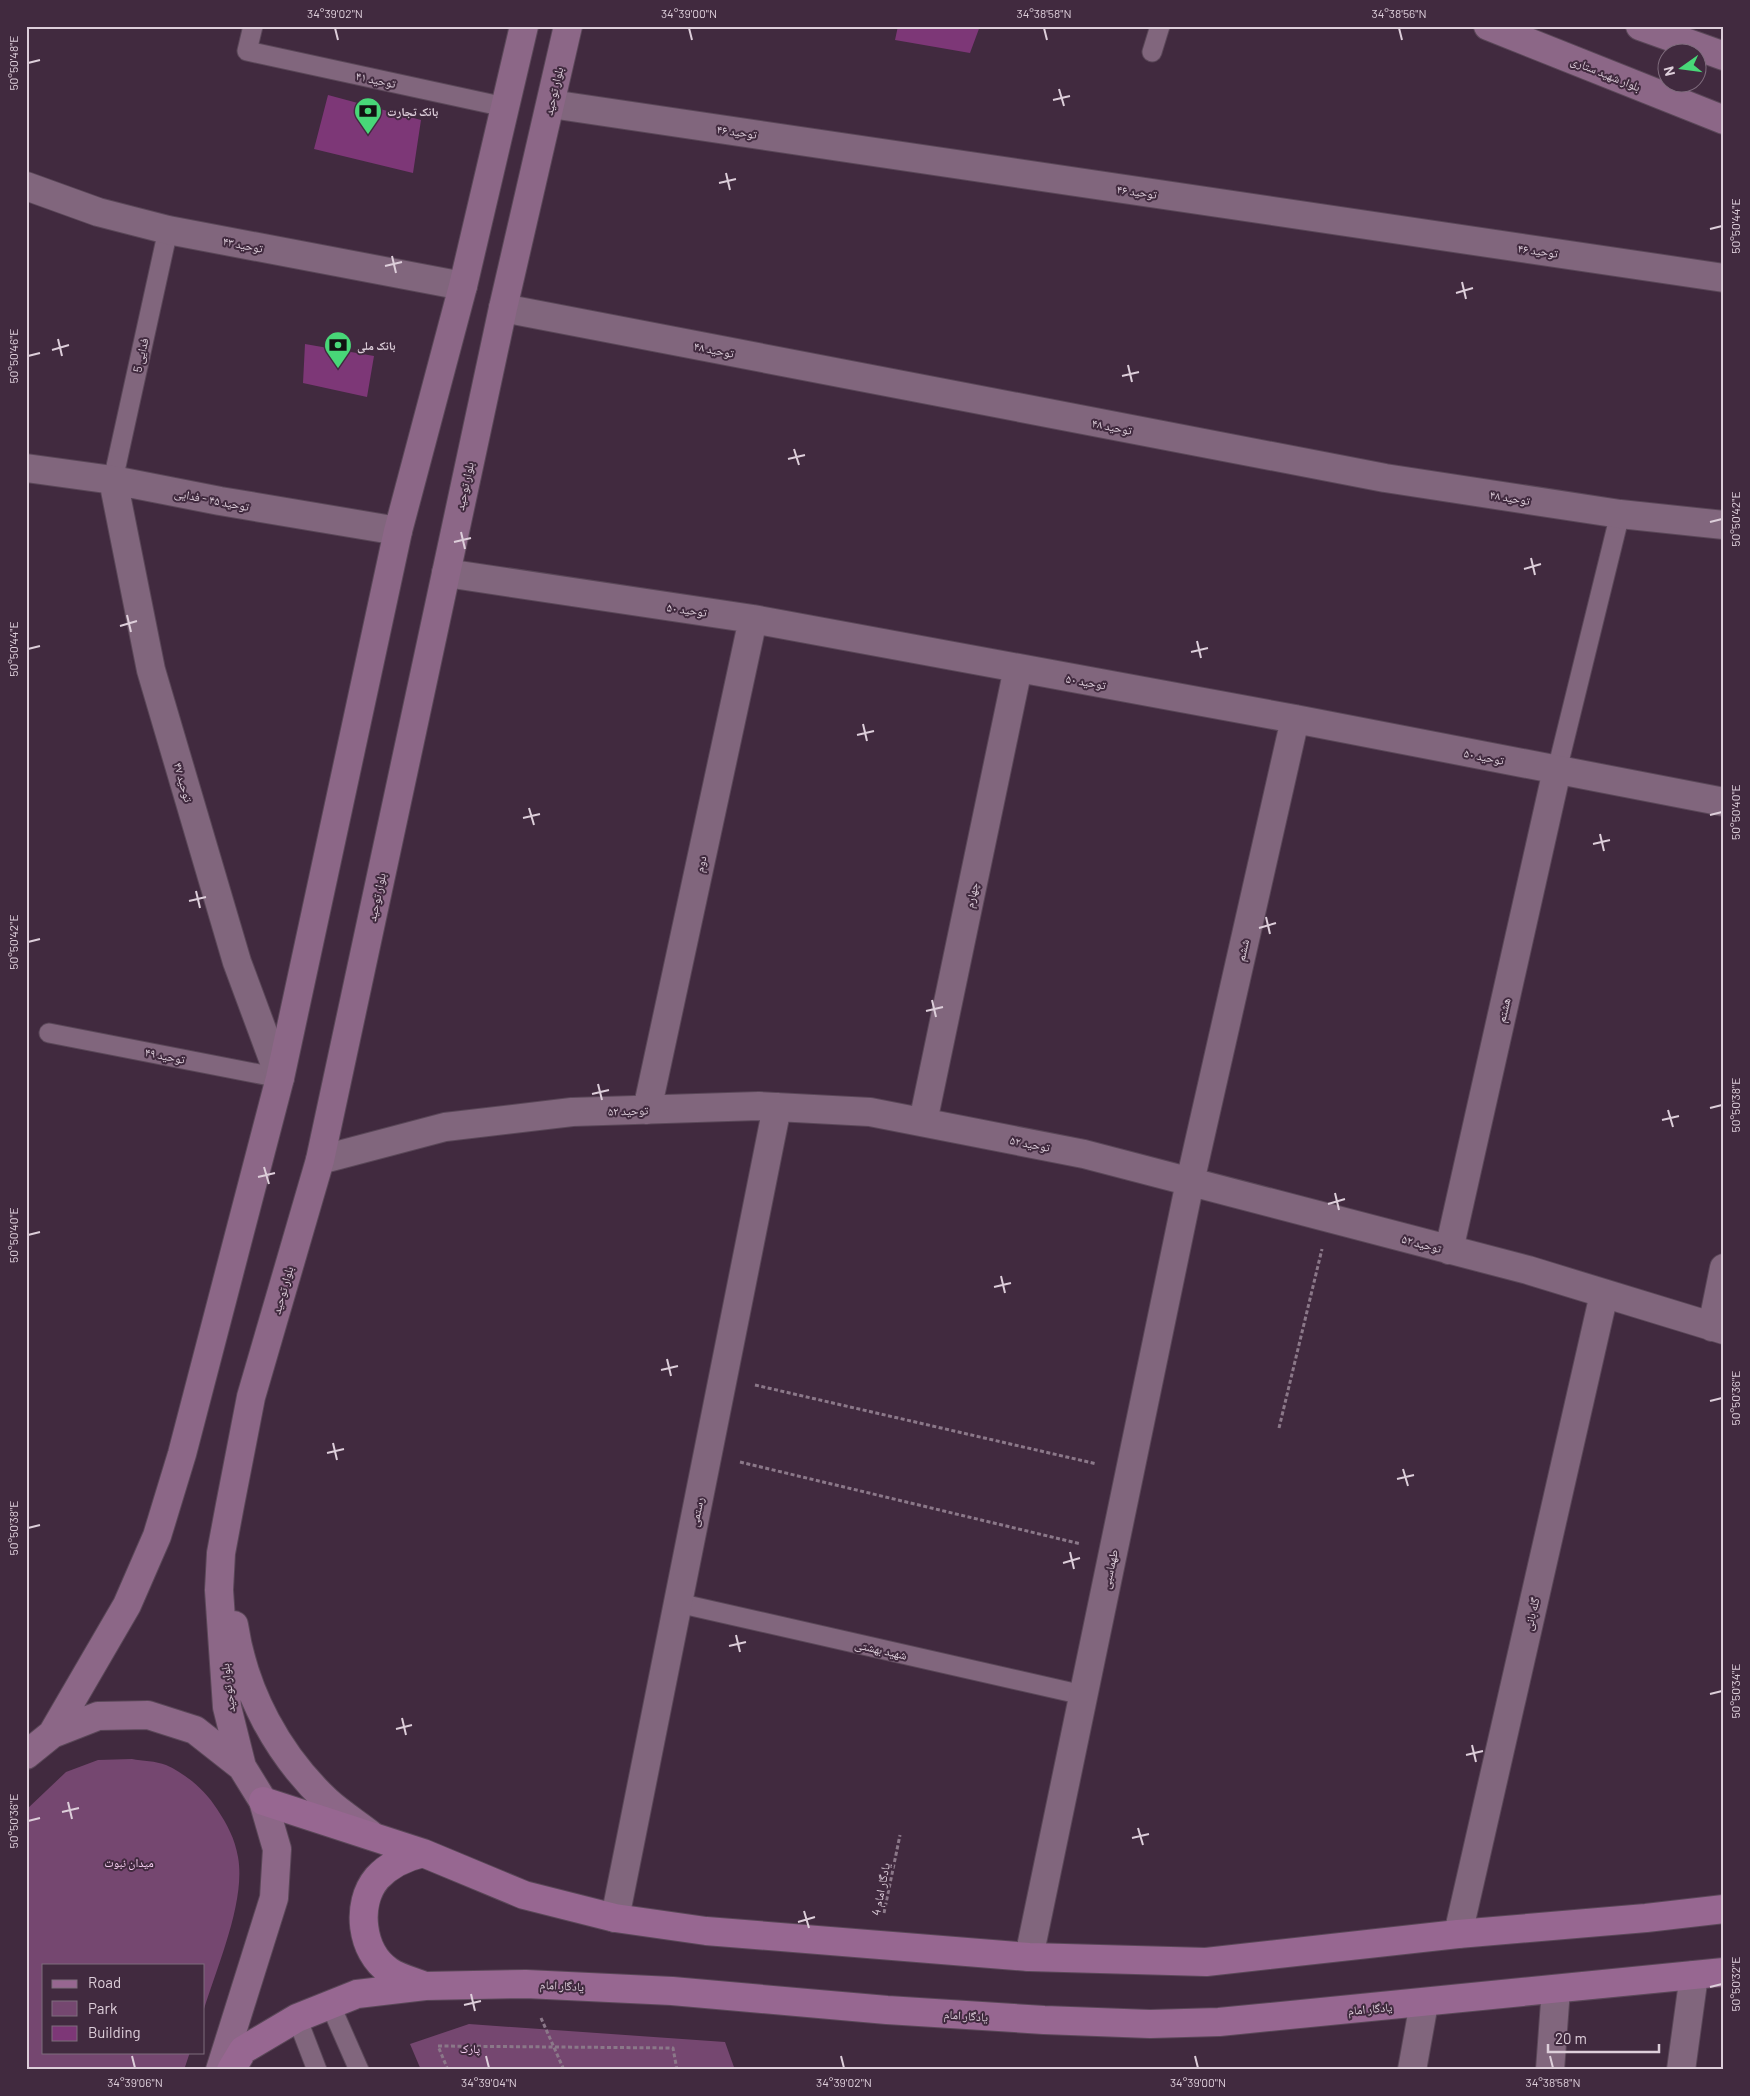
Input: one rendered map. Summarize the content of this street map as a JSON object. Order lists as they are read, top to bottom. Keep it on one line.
{"streets":{"main road":["بلوار شهید ستاری","بلوار توحید","یادگار امام"],"street":["توحید ۴۶","توحید ۴۳","توحید ۴۸","توحید ۴۵ - فدایی","توحید ۵۰","توحید ۴۷","دوم","چهارم","ششم","هشتم","توحید ۵۲","رستمی","طهماسبی","گله بانی"],"lane":["توحید ۴۱","فدایی 5","توحید ۴۹","شهید بهشتی"],"path":["یادگار امام 4"]},"crossings":[["بلوار توحید","توحید ۴۶"],["بلوار توحید","توحید ۴۸"],["بلوار توحید","توحید ۵۰"],["بلوار توحید","توحید ۵۲"],["توحید ۴۳","فدایی 5"],["فدایی 5","توحید ۴۵ - فدایی"],["فدایی 5","توحید ۴۷"],["توحید ۴۵ - فدایی","توحید ۴۷"],["توحید ۵۰","دوم"],["توحید ۵۰","چهارم"],["توحید ۵۰","ششم"],["توحید ۵۰","هشتم"],["توحید ۴۷","توحید ۴۹"],["دوم","توحید ۵۲"],["چهارم","توحید ۵۲"],["ششم","توحید ۵۲"],["ششم","طهماسبی"],["هشتم","توحید ۵۲"],["توحید ۵۲","رستمی"],["توحید ۵۲","طهماسبی"],["توحید ۵۲","گله بانی"],["رستمی","شهید بهشتی"],["طهماسبی","شهید بهشتی"]],"parks":["میدان نبوت","پارک"],"places":{"bank":["بانک تجارت","بانک ملی"]},"legend":["Road","Park","Building"],"scale_bar":"20 m","north":"left","coordinates":["34°39'02\"N","34°39'00\"N","34°38'58\"N","34°38'56\"N","50°50'48\"E","50°50'44\"E","50°50'46\"E","50°50'42\"E","50°50'40\"E","50°50'38\"E","50°50'36\"E","50°50'34\"E","50°50'32\"E","34°39'06\"N","34°39'04\"N"]}
